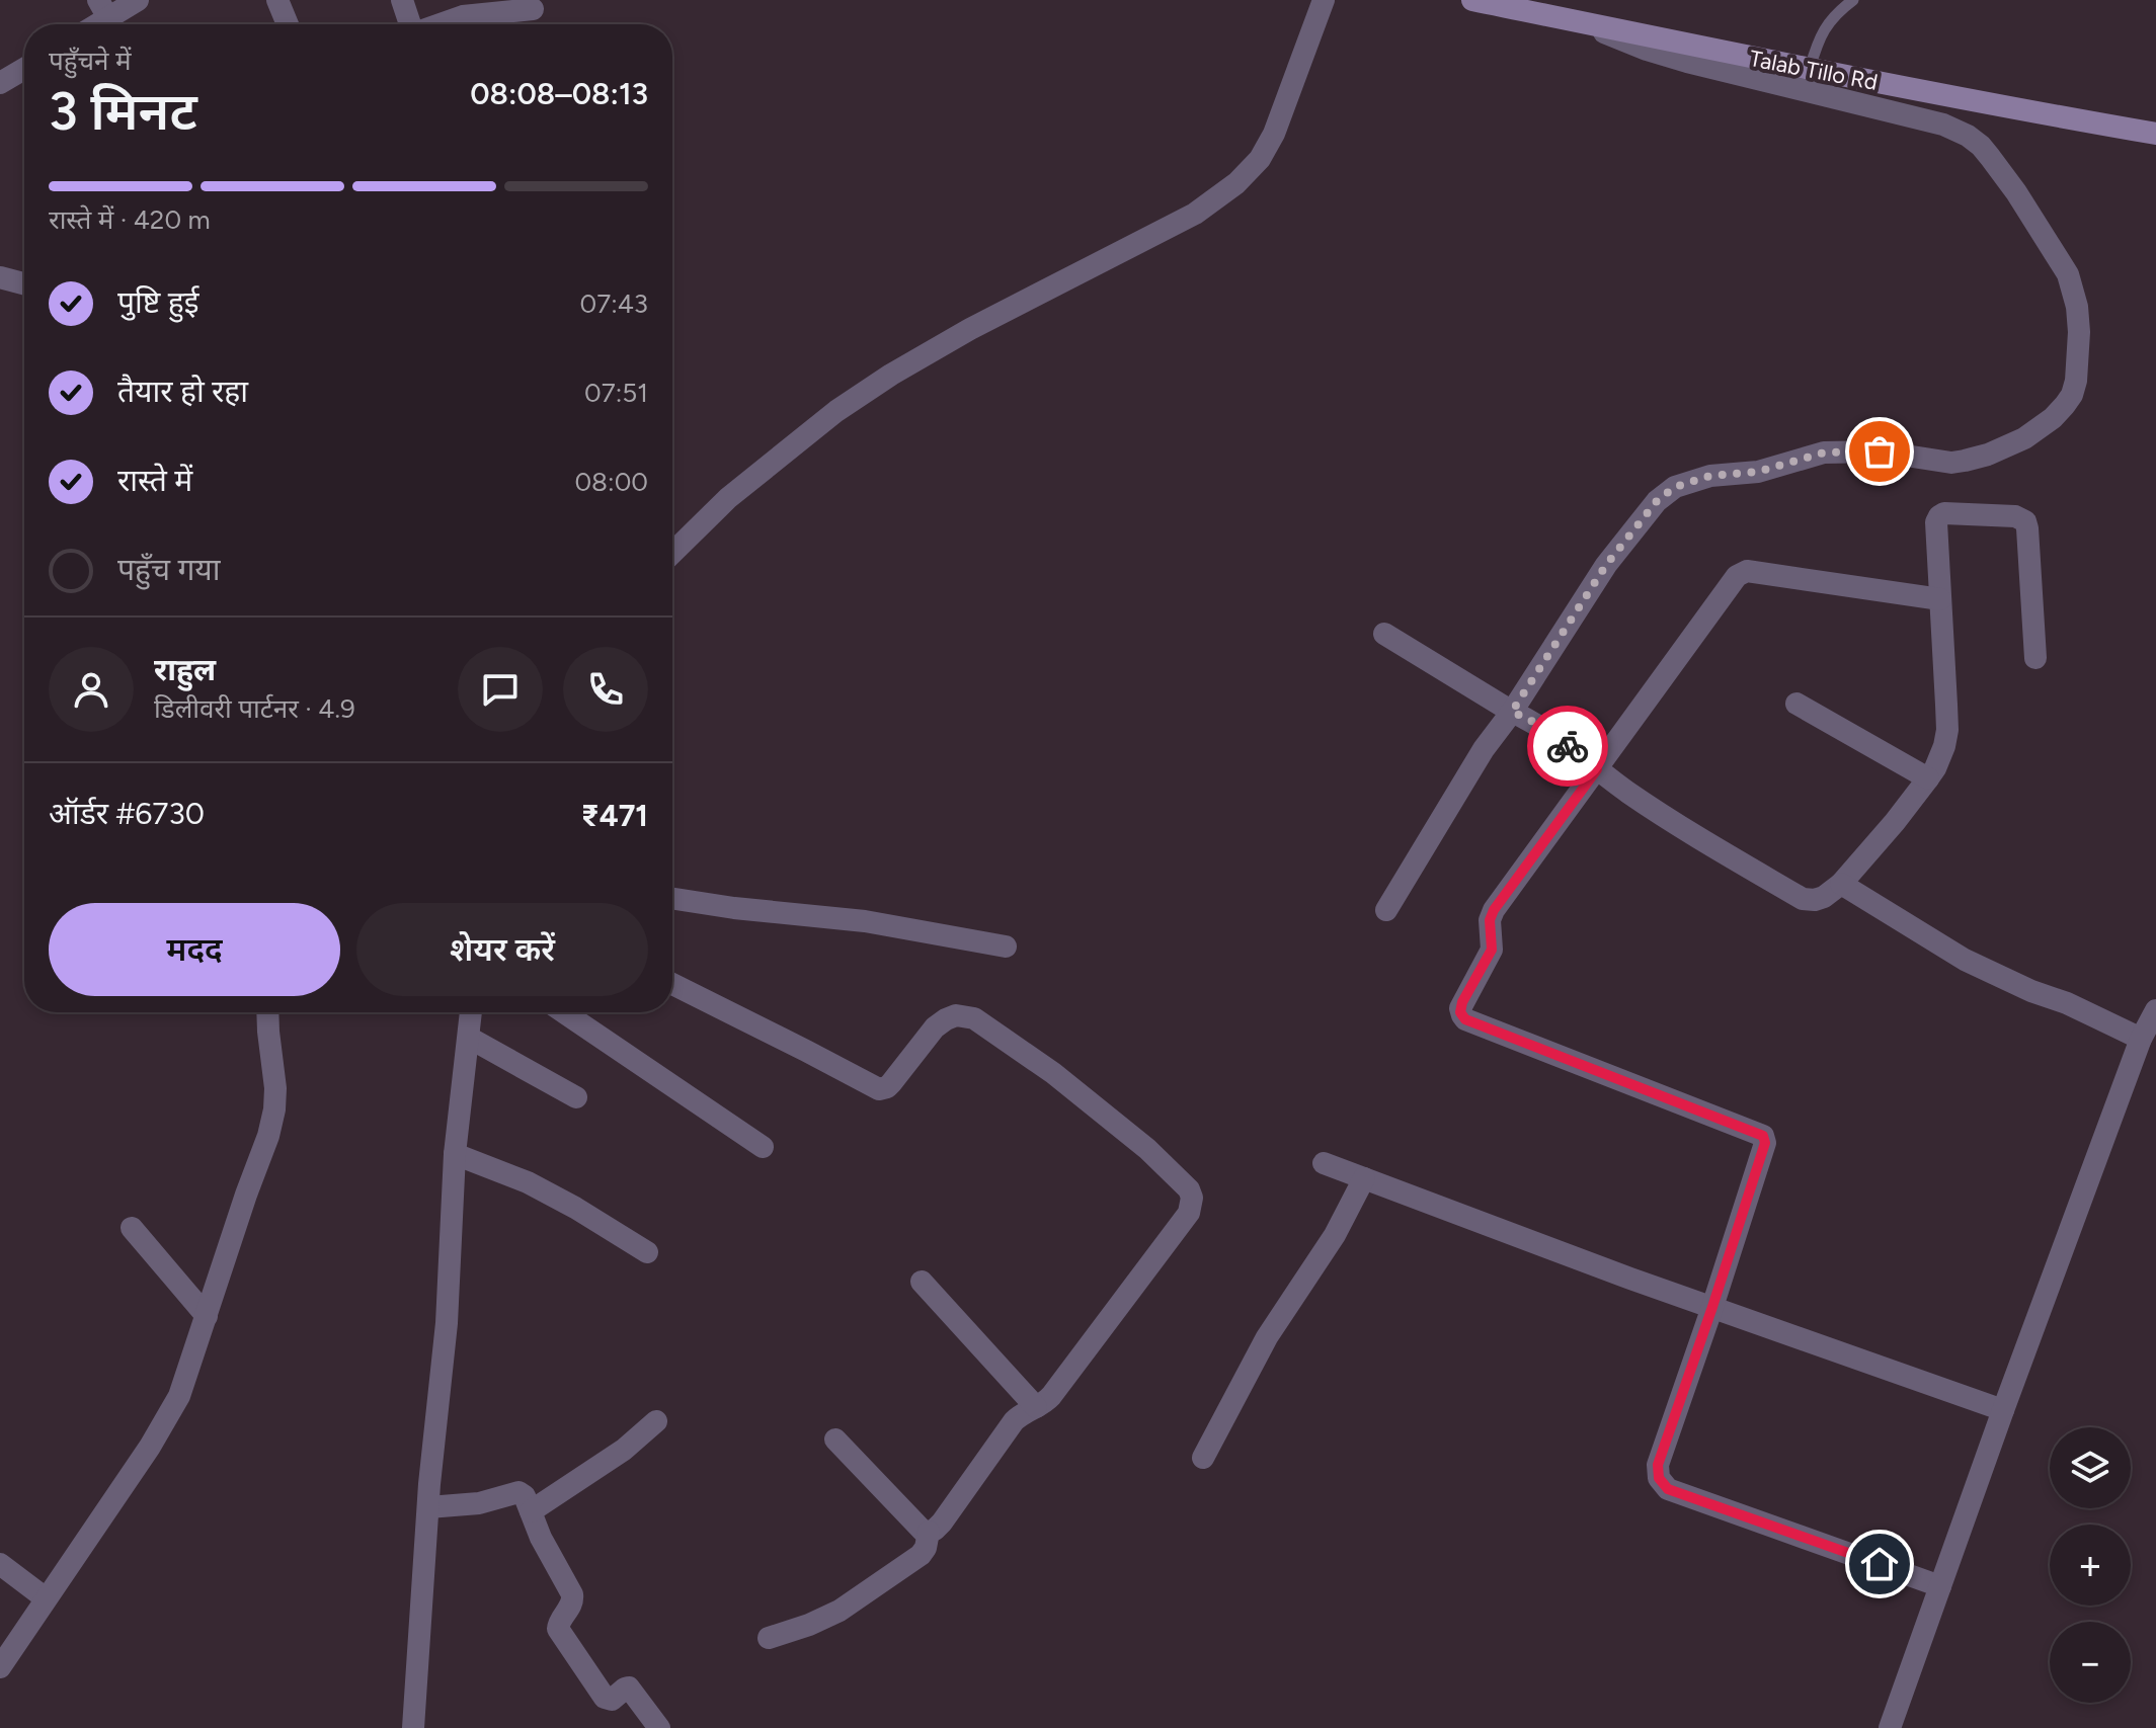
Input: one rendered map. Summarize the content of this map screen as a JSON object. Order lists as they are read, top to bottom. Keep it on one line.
{"streets":{"main road":["Talab Tillo Rd"]},"page":{"heading":["3 मिनट","पहुँचने में","08:08–08:13"],"panel":["राहुल","डिलीवरी पार्टनर · 4.9","ऑर्डर #6730","₹471"],"bar":"रास्ते में · 420 m","list":[["पुष्टि हुई","07:43"],["तैयार हो रहा","07:51"],["रास्ते में","08:00"],"पहुँच गया"],"buttons":["मदद","शेयर करें"],"map_buttons":["+","−"]}}
